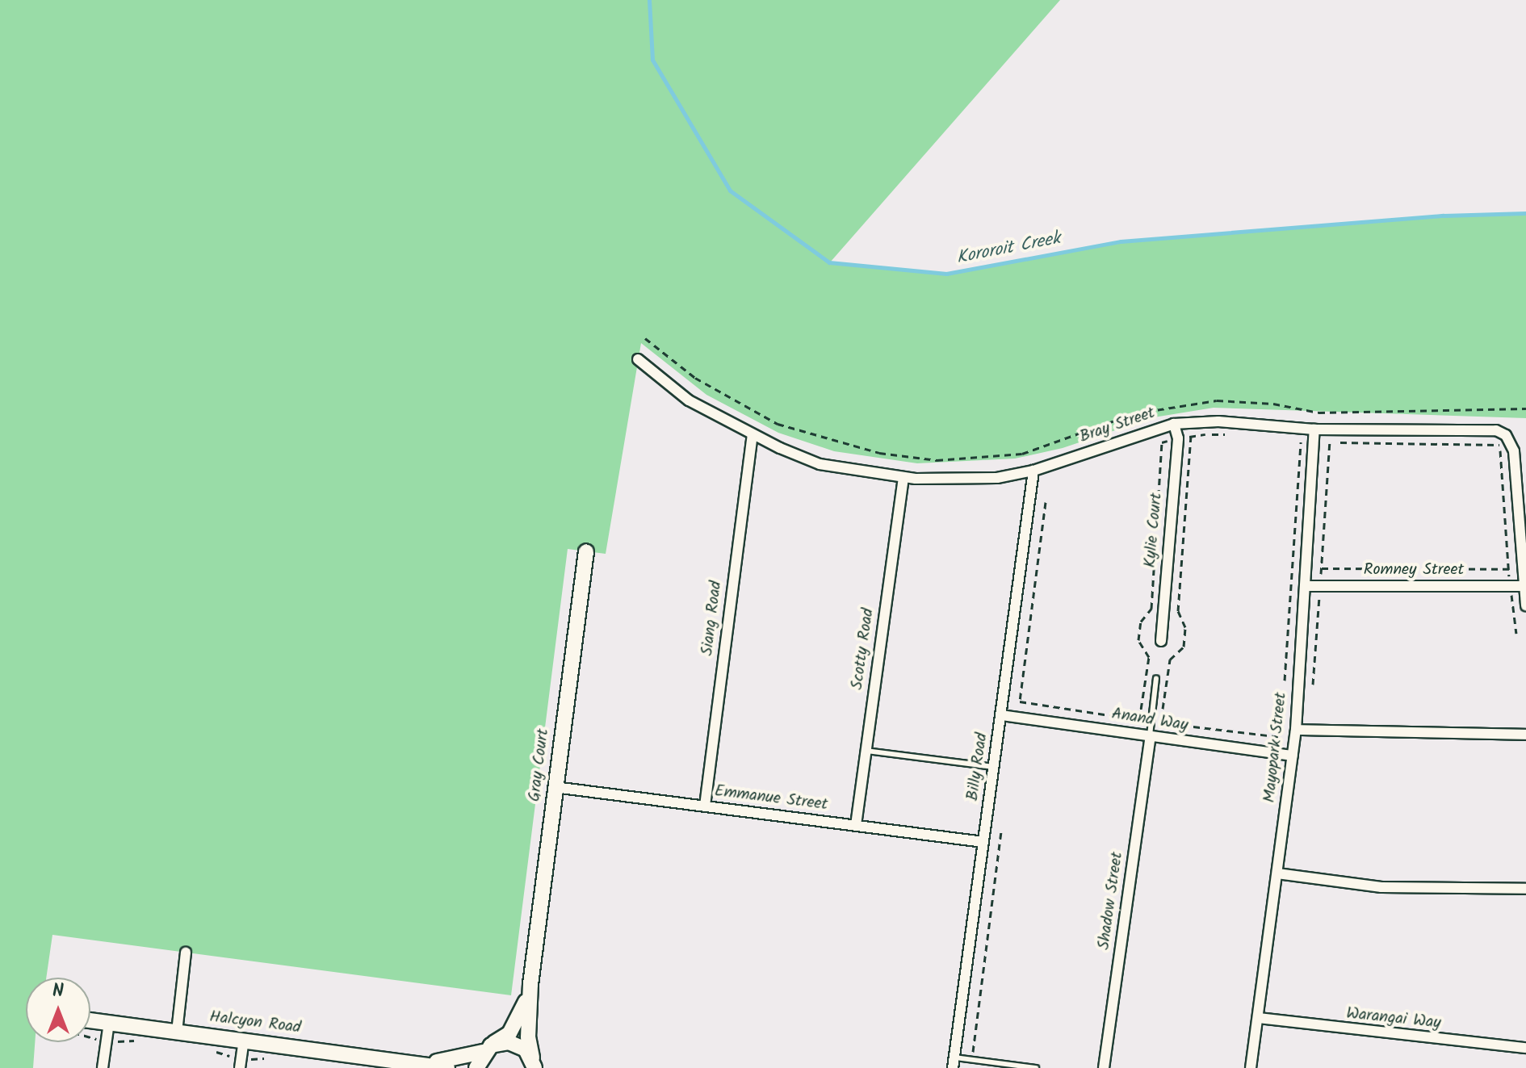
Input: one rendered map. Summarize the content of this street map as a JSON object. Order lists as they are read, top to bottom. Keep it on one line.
{"streets":{"street":["Bray Street","Kylie Court","Romney Street","Siang Road","Scotty Road","Anand Way","Mayopark Street","Gray Court","Billy Road","Emmanue Street","Shadow Street","Warangai Way","Halcyon Road"]},"crossings":[["Bray Street","Kylie Court"],["Bray Street","Romney Street"],["Bray Street","Siang Road"],["Bray Street","Scotty Road"],["Bray Street","Mayopark Street"],["Bray Street","Billy Road"],["Romney Street","Mayopark Street"],["Siang Road","Emmanue Street"],["Scotty Road","Emmanue Street"],["Anand Way","Mayopark Street"],["Anand Way","Billy Road"],["Anand Way","Shadow Street"],["Mayopark Street","Warangai Way"],["Gray Court","Emmanue Street"],["Billy Road","Emmanue Street"]],"water":["Kororoit Creek"],"north":"top"}
